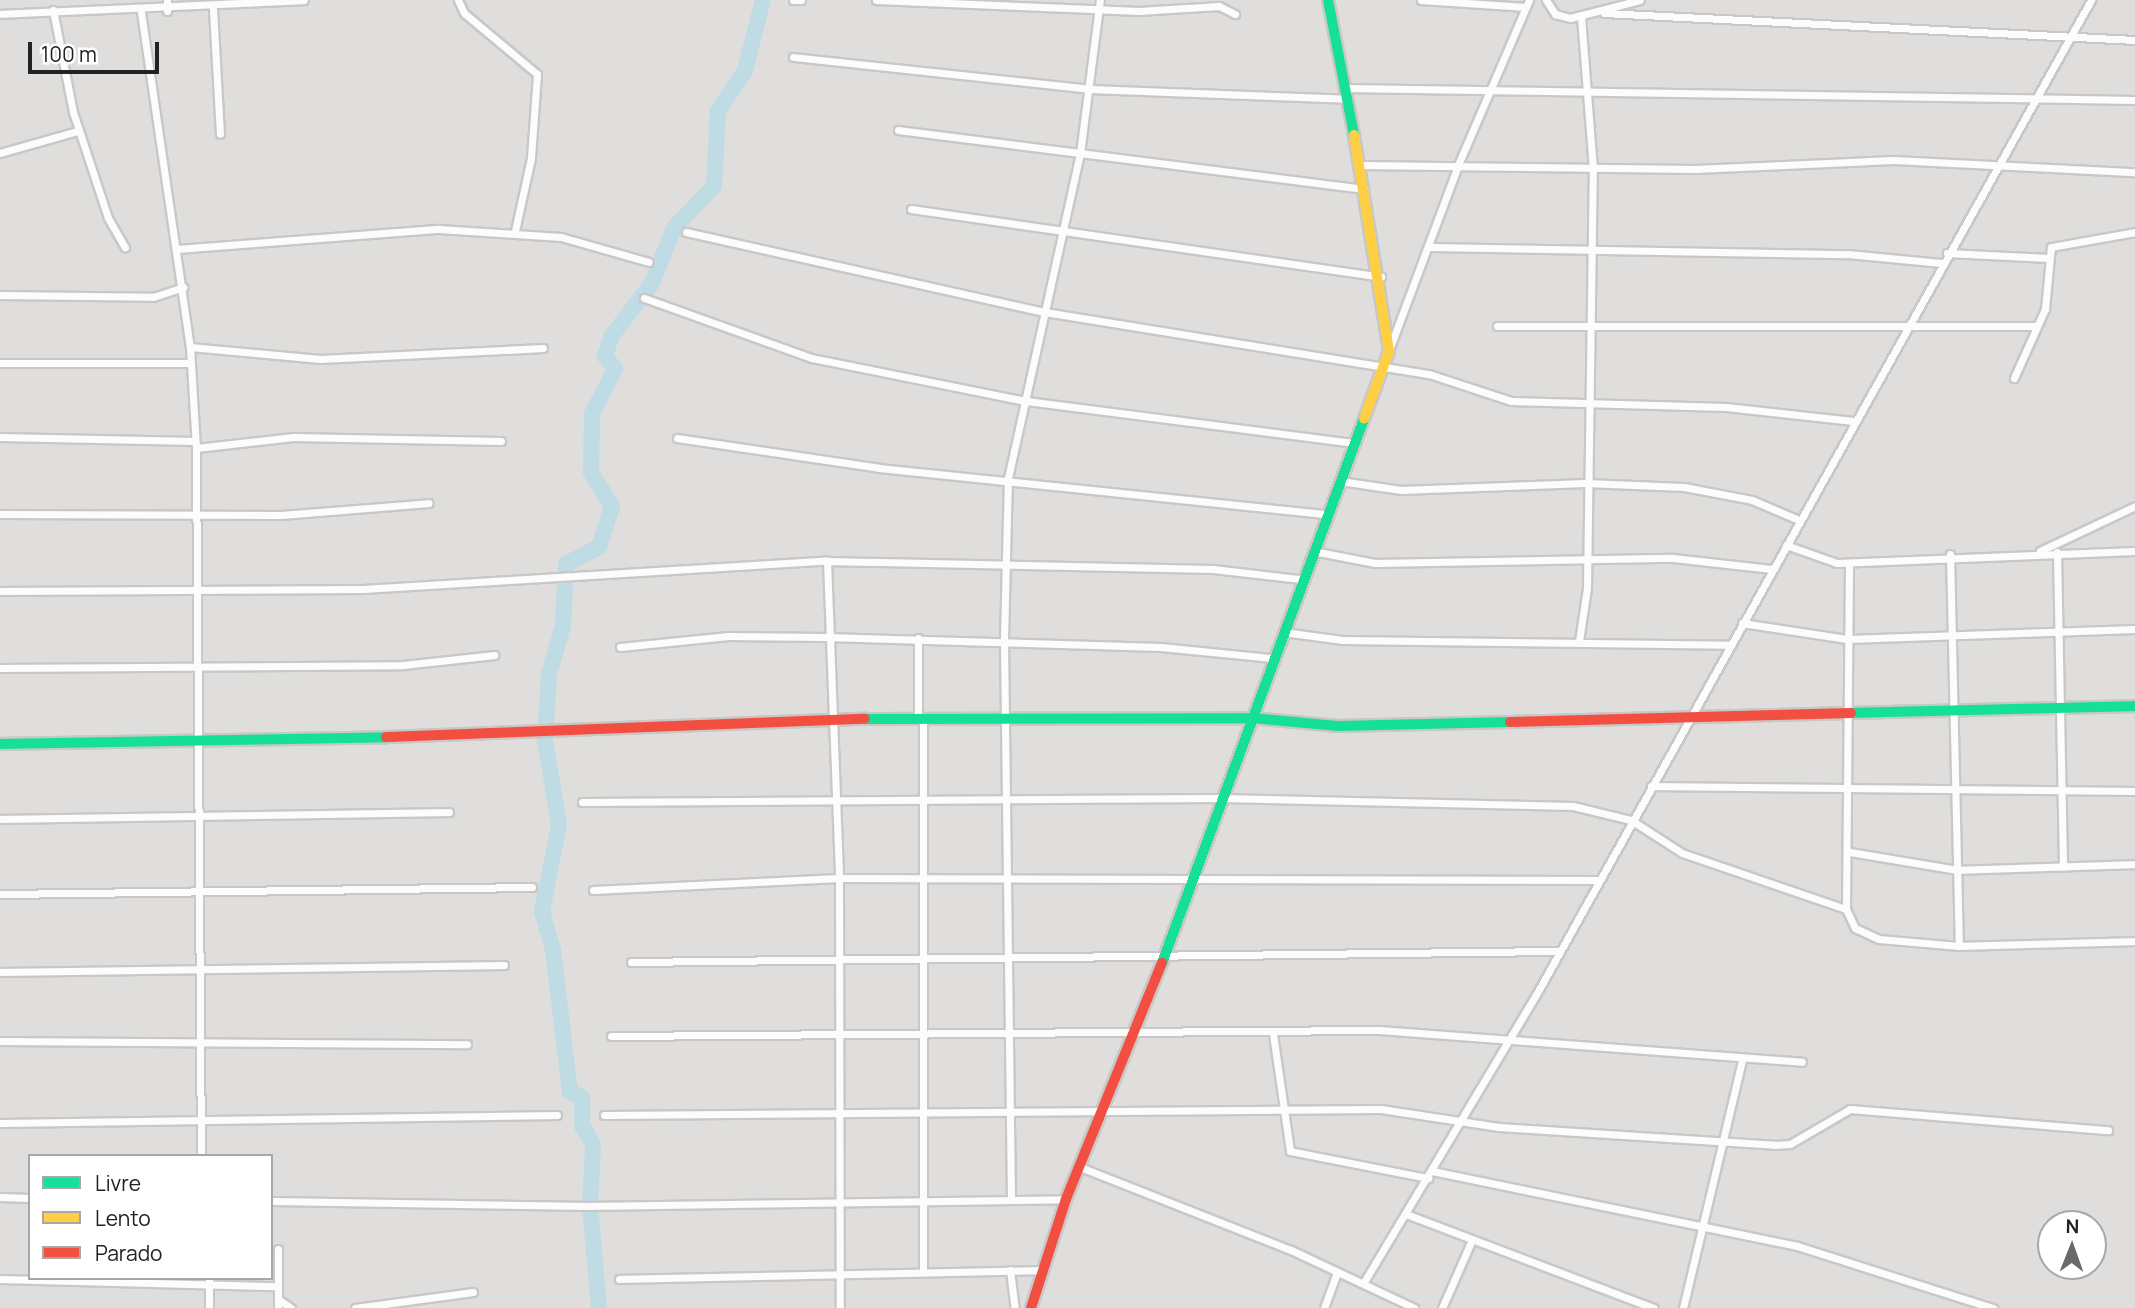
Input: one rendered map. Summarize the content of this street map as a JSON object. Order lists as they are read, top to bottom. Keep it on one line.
{"legend":["Livre","Lento","Parado"],"scale_bar":"100 m","north":"top"}
